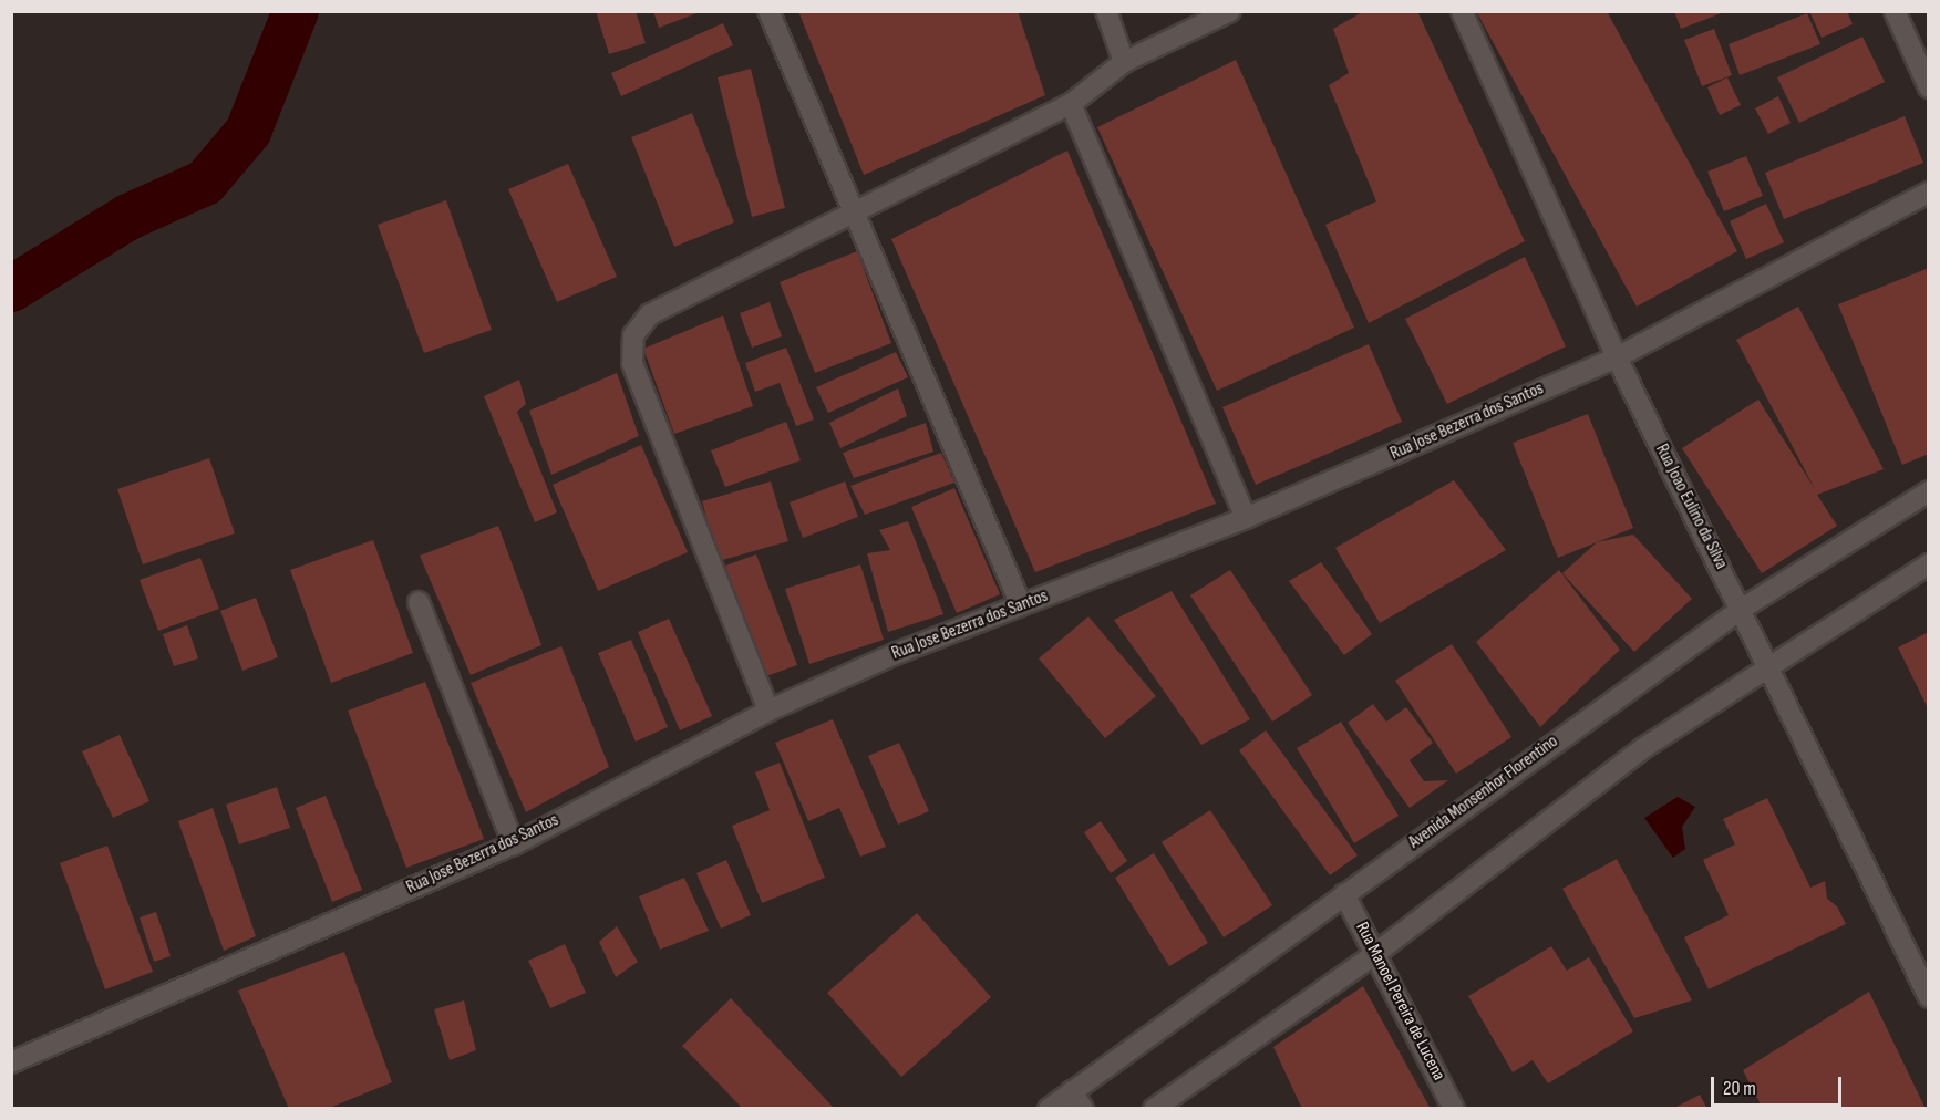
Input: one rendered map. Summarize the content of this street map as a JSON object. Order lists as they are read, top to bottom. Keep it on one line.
{"streets":{"street":["Rua Jose Bezerra dos Santos","Rua Joao Eulino da Silva","Avenida Monsenhor Florentino","Rua Manoel Pereira de Lucena"]},"crossings":[["Rua Jose Bezerra dos Santos","Rua Joao Eulino da Silva"],["Rua Joao Eulino da Silva","Avenida Monsenhor Florentino"],["Avenida Monsenhor Florentino","Rua Manoel Pereira de Lucena"]],"scale_bar":"20 m"}
